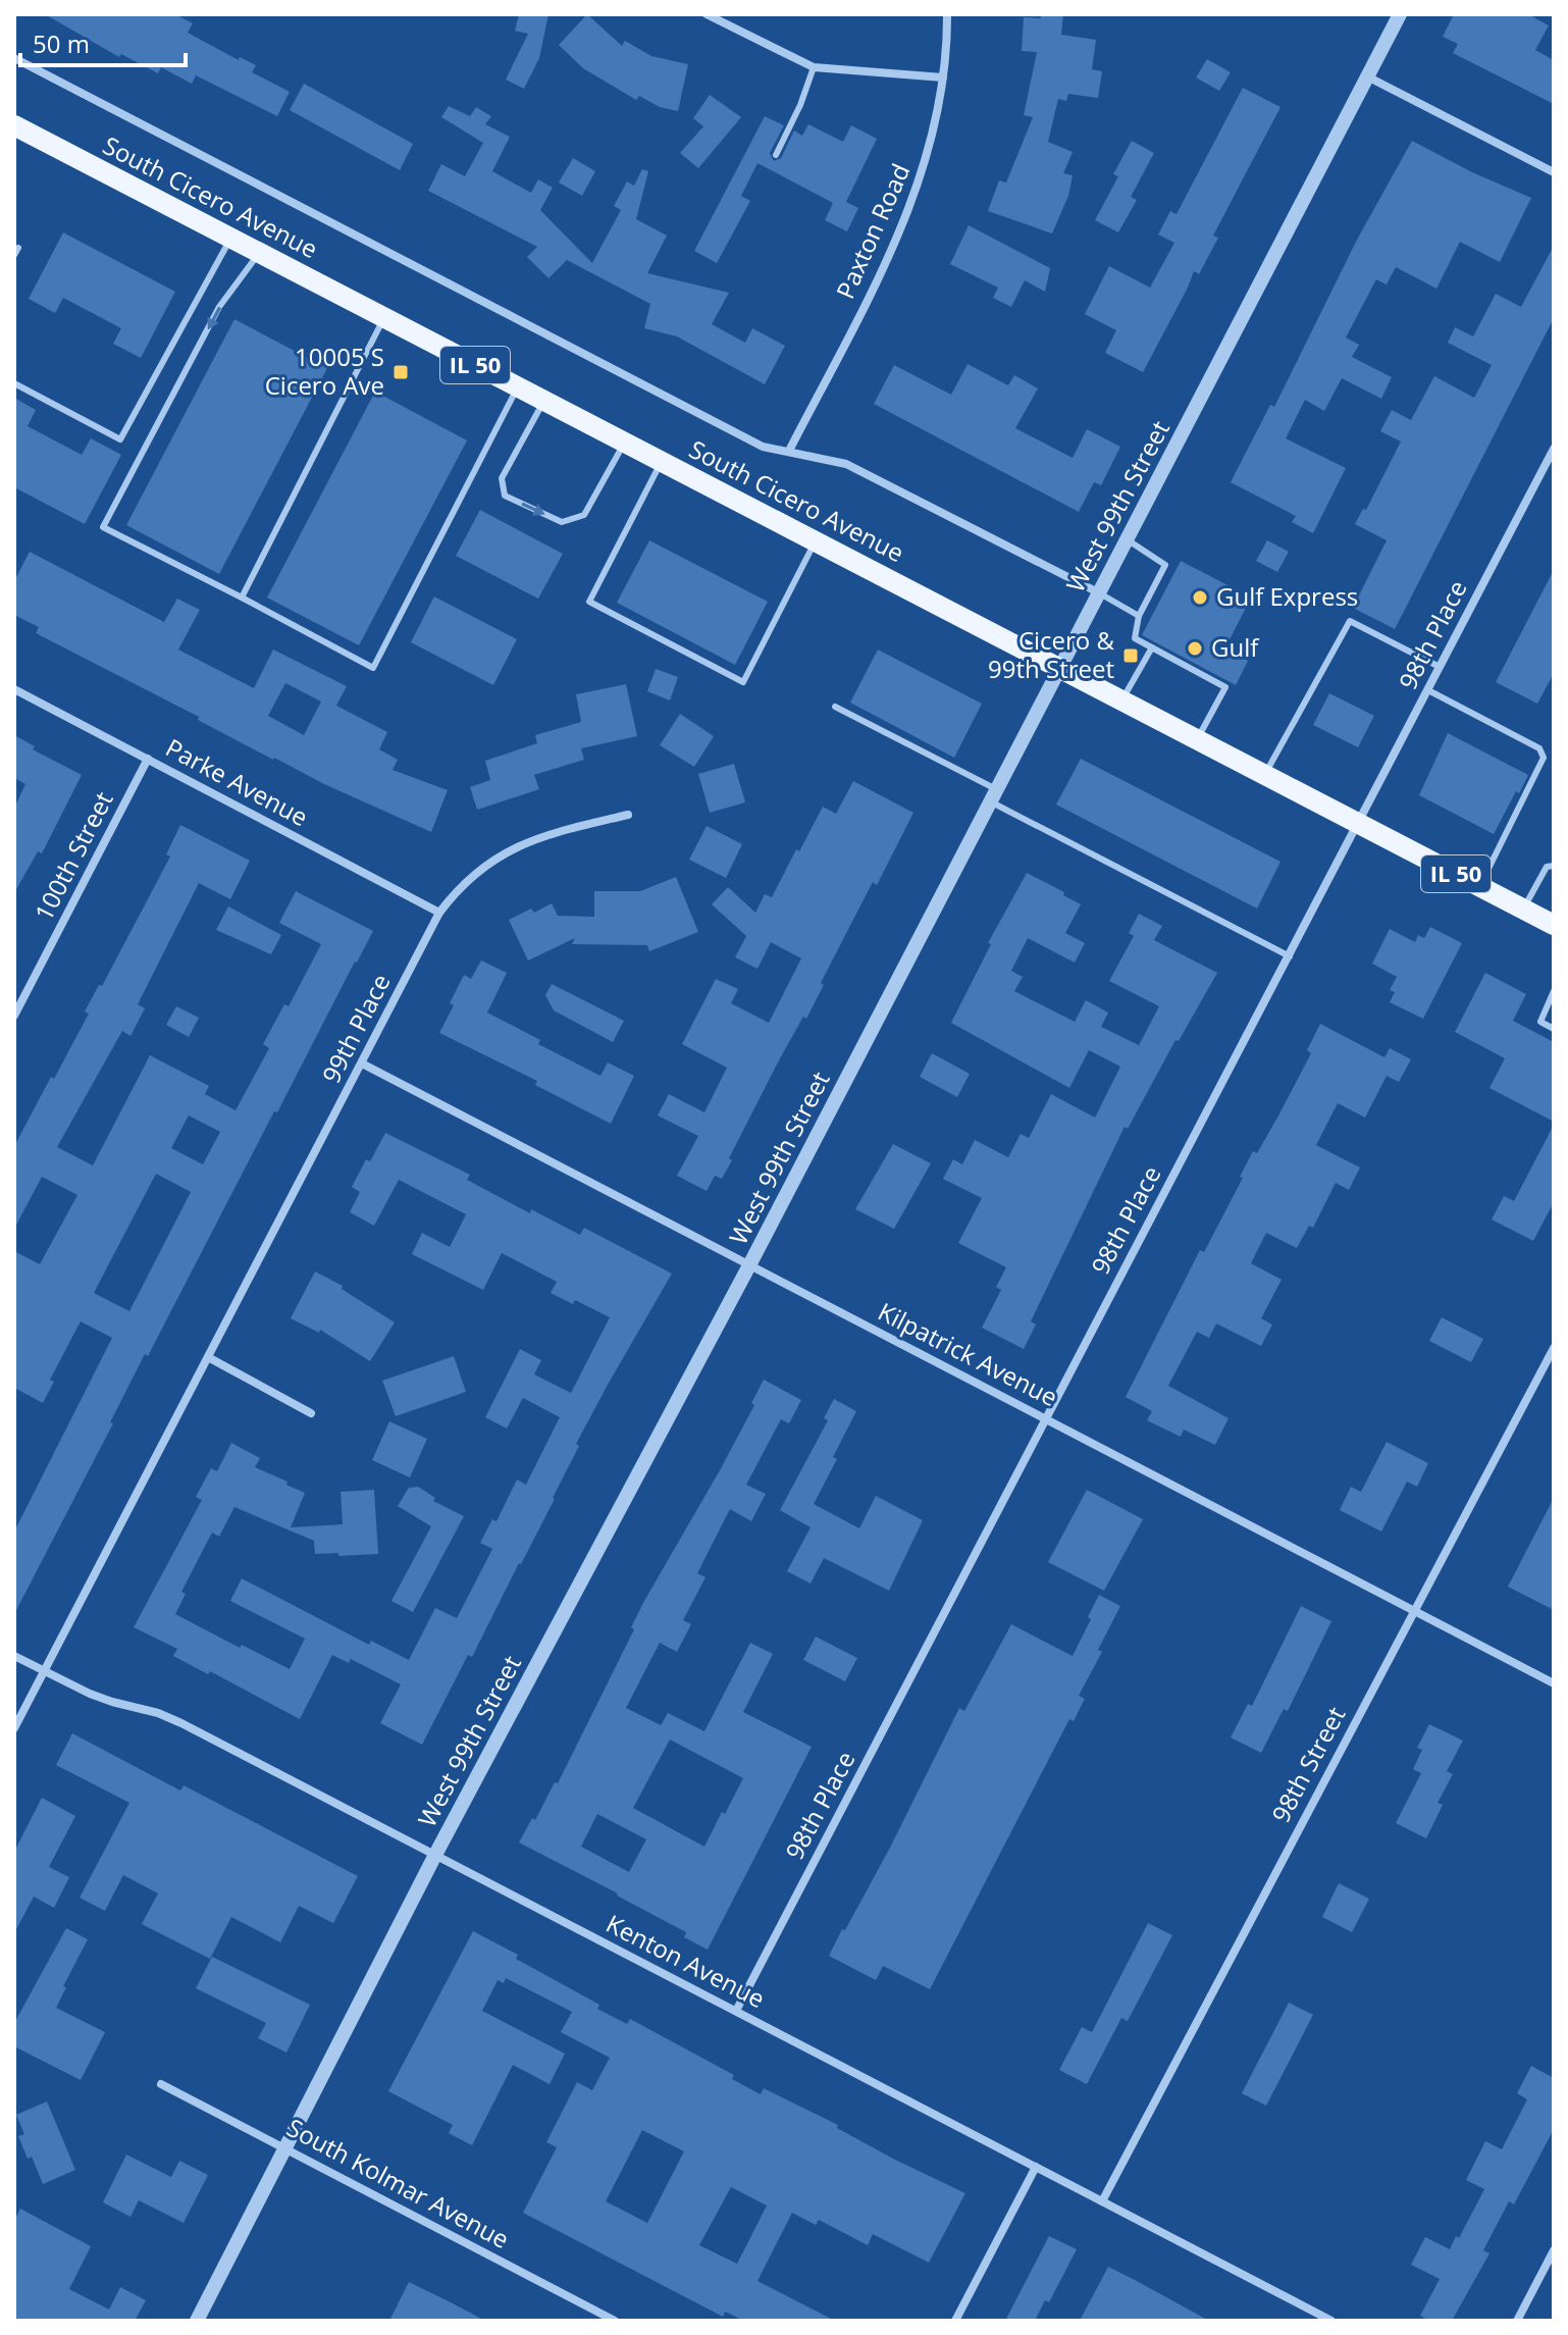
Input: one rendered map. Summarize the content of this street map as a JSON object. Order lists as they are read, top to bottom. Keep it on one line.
{"streets":{"main road":["South Cicero Avenue","IL 50"],"street":["Paxton Road","West 99th Street","98th Place","Parke Avenue","100th Street","99th Place","Kilpatrick Avenue","98th Street","Kenton Avenue","South Kolmar Avenue"]},"crossings":[["South Cicero Avenue","Paxton Road"],["South Cicero Avenue","West 99th Street"],["South Cicero Avenue","98th Place"],["West 99th Street","Kilpatrick Avenue"],["West 99th Street","Kenton Avenue"],["West 99th Street","South Kolmar Avenue"],["98th Place","Kilpatrick Avenue"],["98th Place","Kenton Avenue"],["Parke Avenue","100th Street"],["Parke Avenue","99th Place"],["99th Place","Kilpatrick Avenue"],["99th Place","Kenton Avenue"],["Kilpatrick Avenue","98th Street"],["98th Street","Kenton Avenue"]],"places":{"transit":["10005 S Cicero Ave","Cicero & 99th Street"],"other":["Gulf Express","Gulf"]},"scale_bar":"50 m"}
